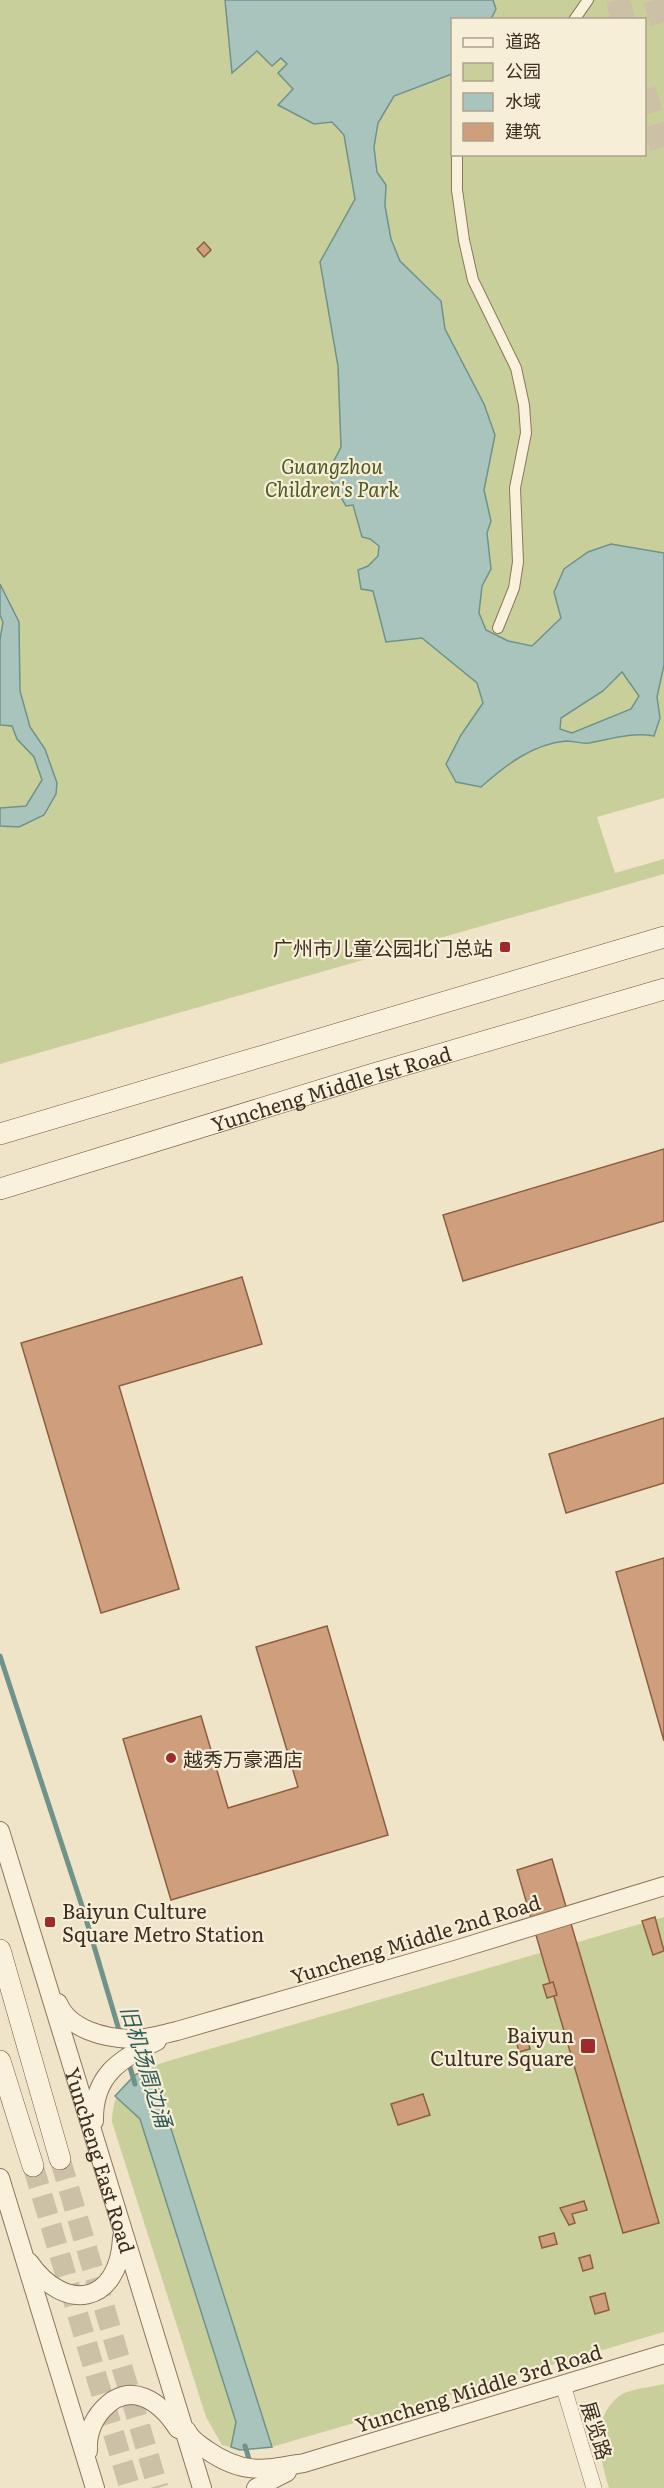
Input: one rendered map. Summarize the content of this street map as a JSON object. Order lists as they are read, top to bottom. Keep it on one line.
{"streets":{"main road":["Yuncheng Middle 1st Road","Yuncheng East Road"],"street":["Yuncheng Middle 2nd Road","Yuncheng Middle 3rd Road","展览路"]},"crossings":[["Yuncheng Middle 3rd Road","展览路"]],"water":["旧机场周边涌"],"parks":["Guangzhou Children's Park"],"places":{"transit":["广州市儿童公园北门总站","Baiyun Culture Square Metro Station","Baiyun Culture Square"],"other":["越秀万豪酒店"]},"legend":["道路","公园","水域","建筑"]}
